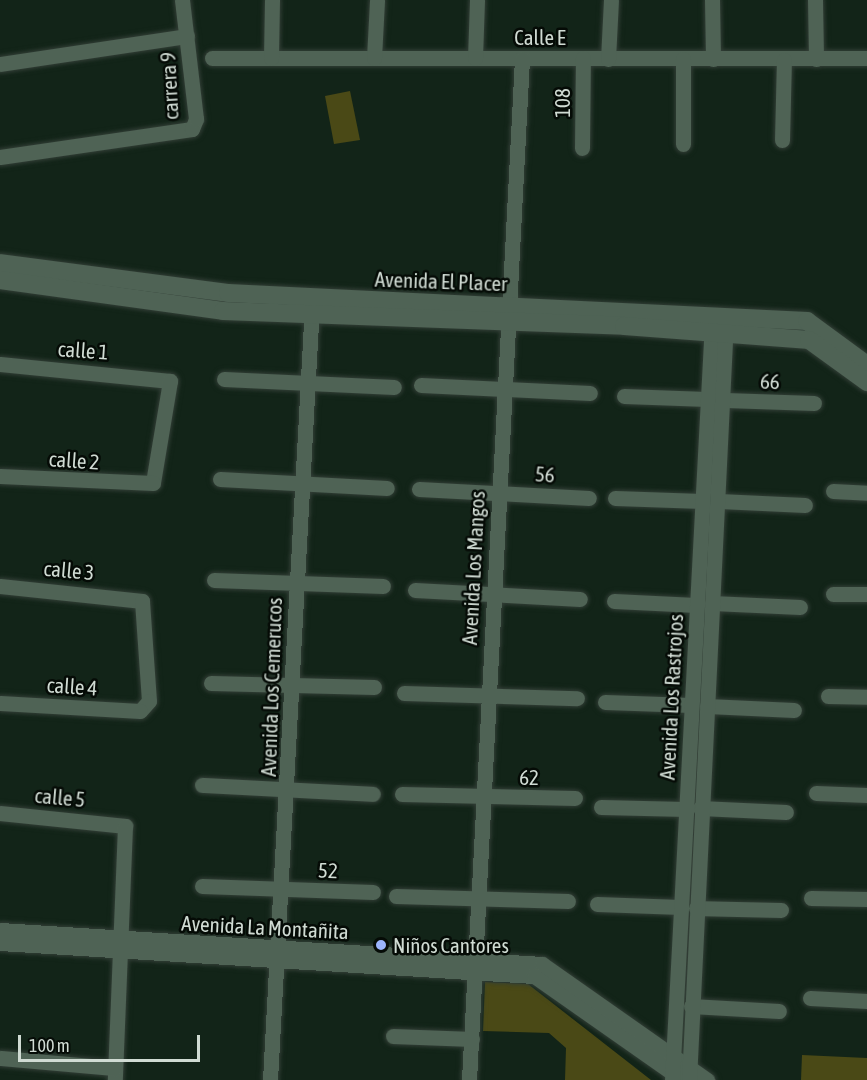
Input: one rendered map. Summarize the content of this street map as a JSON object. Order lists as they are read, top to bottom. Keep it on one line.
{"streets":{"street":["Calle E","carrera 9","108","Avenida El Placer","calle 1","66","calle 2","56","Avenida Los Mangos","calle 3","calle 4","Avenida Los Cemerucos","Avenida Los Rastrojos","62","calle 5","52","Avenida La Montañita"]},"crossings":[["Calle E","108"],["Calle E","Avenida Los Mangos"],["Avenida El Placer","Avenida Los Mangos"],["Avenida El Placer","Avenida Los Cemerucos"],["Avenida El Placer","Avenida Los Rastrojos"],["calle 1","calle 2"],["66","Avenida Los Rastrojos"],["56","Avenida Los Mangos"],["Avenida Los Mangos","62"],["Avenida Los Mangos","Avenida La Montañita"],["calle 3","calle 4"],["Avenida Los Cemerucos","52"],["Avenida Los Cemerucos","Avenida La Montañita"],["Avenida Los Rastrojos","Avenida La Montañita"],["calle 5","Avenida La Montañita"]],"places":["Niños Cantores"],"scale_bar":"100 m"}
